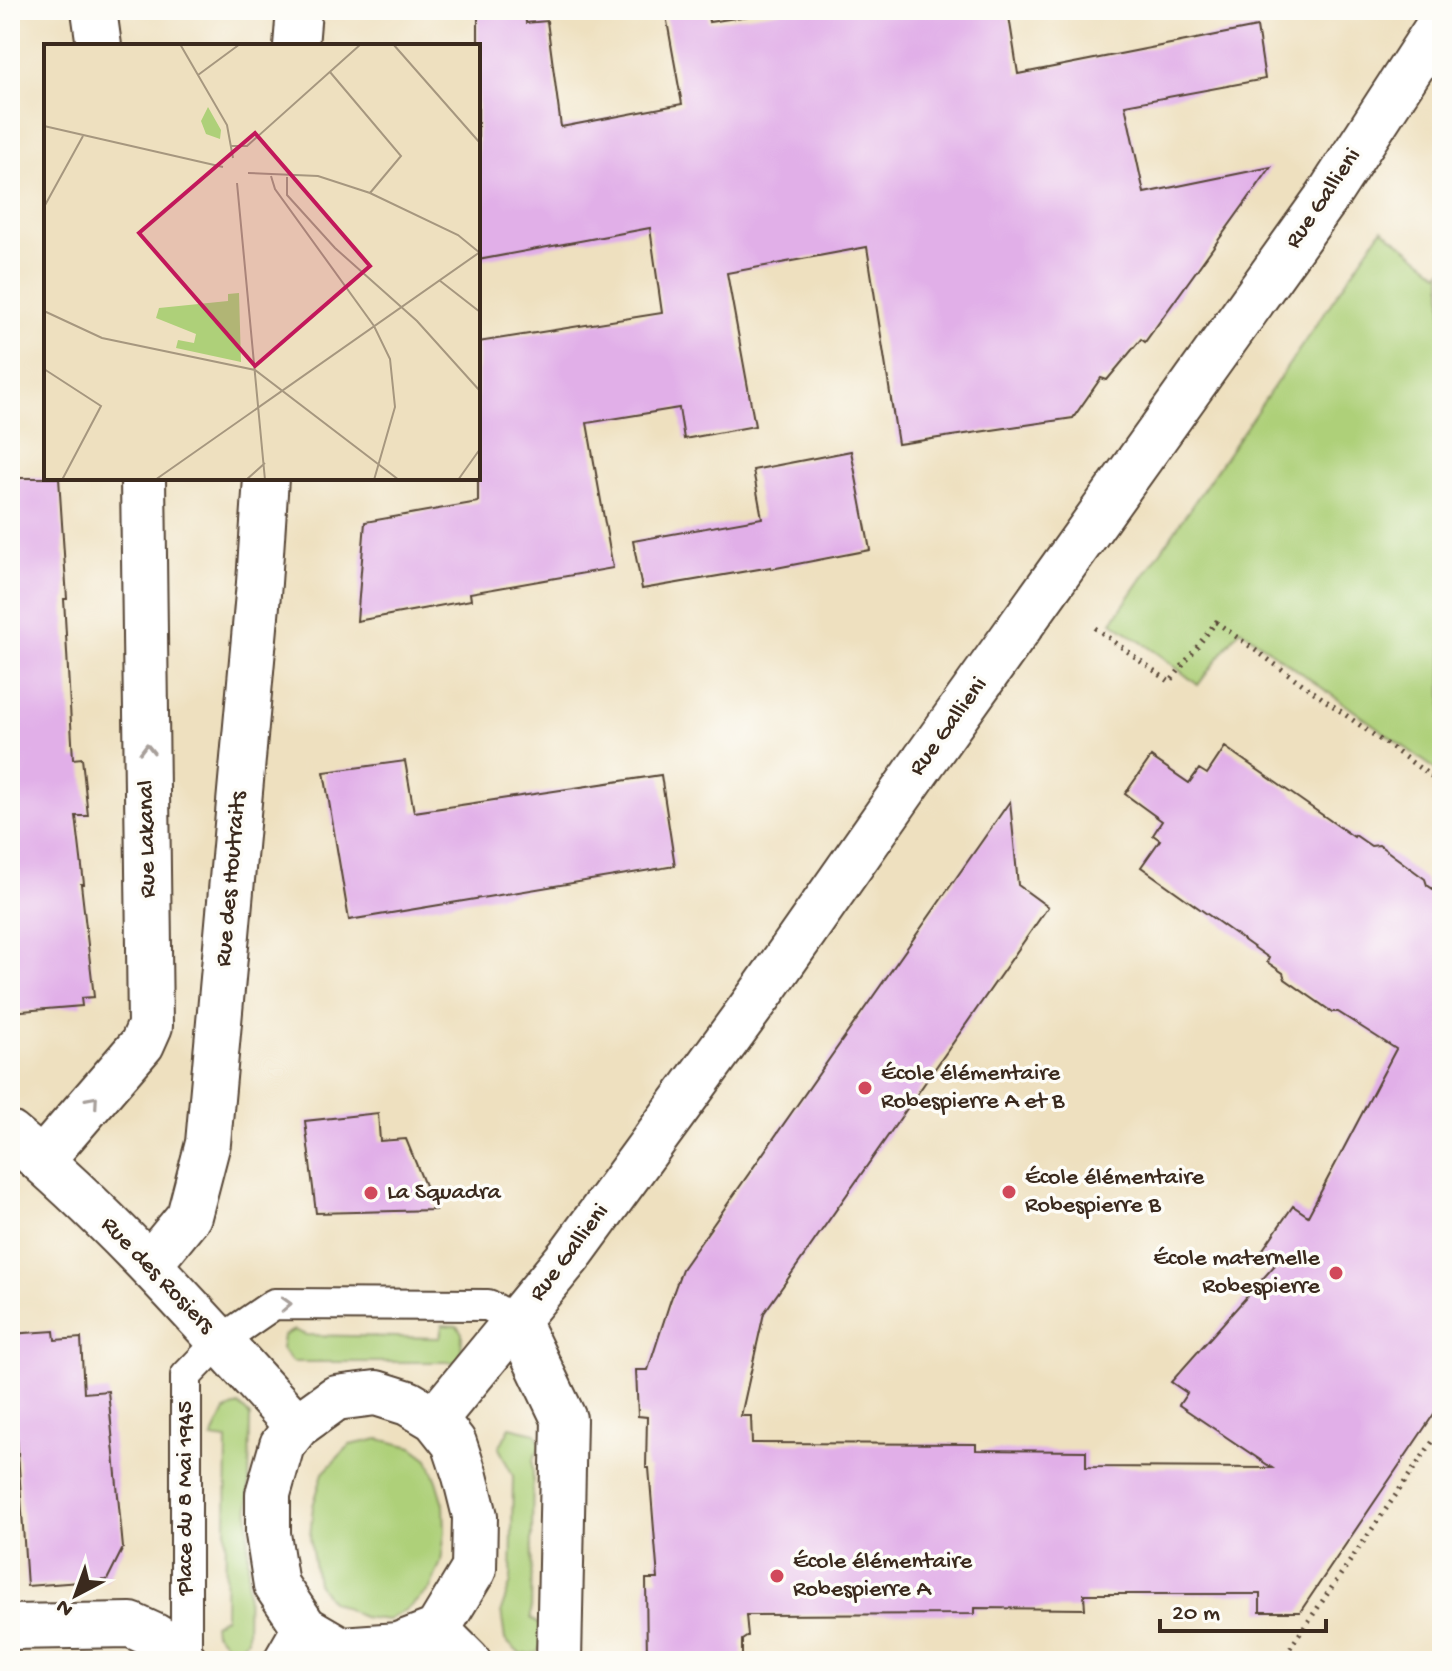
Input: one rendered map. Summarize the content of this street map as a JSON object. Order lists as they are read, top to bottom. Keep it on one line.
{"streets":{"street":["Rue Gallieni","Rue Lakanal","Rue des Houtraits","Rue des Rosiers"],"lane":["Place du 8 Mai 1945"]},"crossings":[["Rue Gallieni","Rue des Rosiers"],["Rue Gallieni","Place du 8 Mai 1945"],["Rue Lakanal","Rue des Rosiers"],["Rue des Houtraits","Rue des Rosiers"],["Rue des Rosiers","Place du 8 Mai 1945"]],"one_way":["Rue Lakanal","Place du 8 Mai 1945"],"places":["École élémentaire Robespierre A et B","École élémentaire Robespierre B","La Squadra","École maternelle Robespierre","École élémentaire Robespierre A"],"scale_bar":"20 m","north":"bottom left"}
